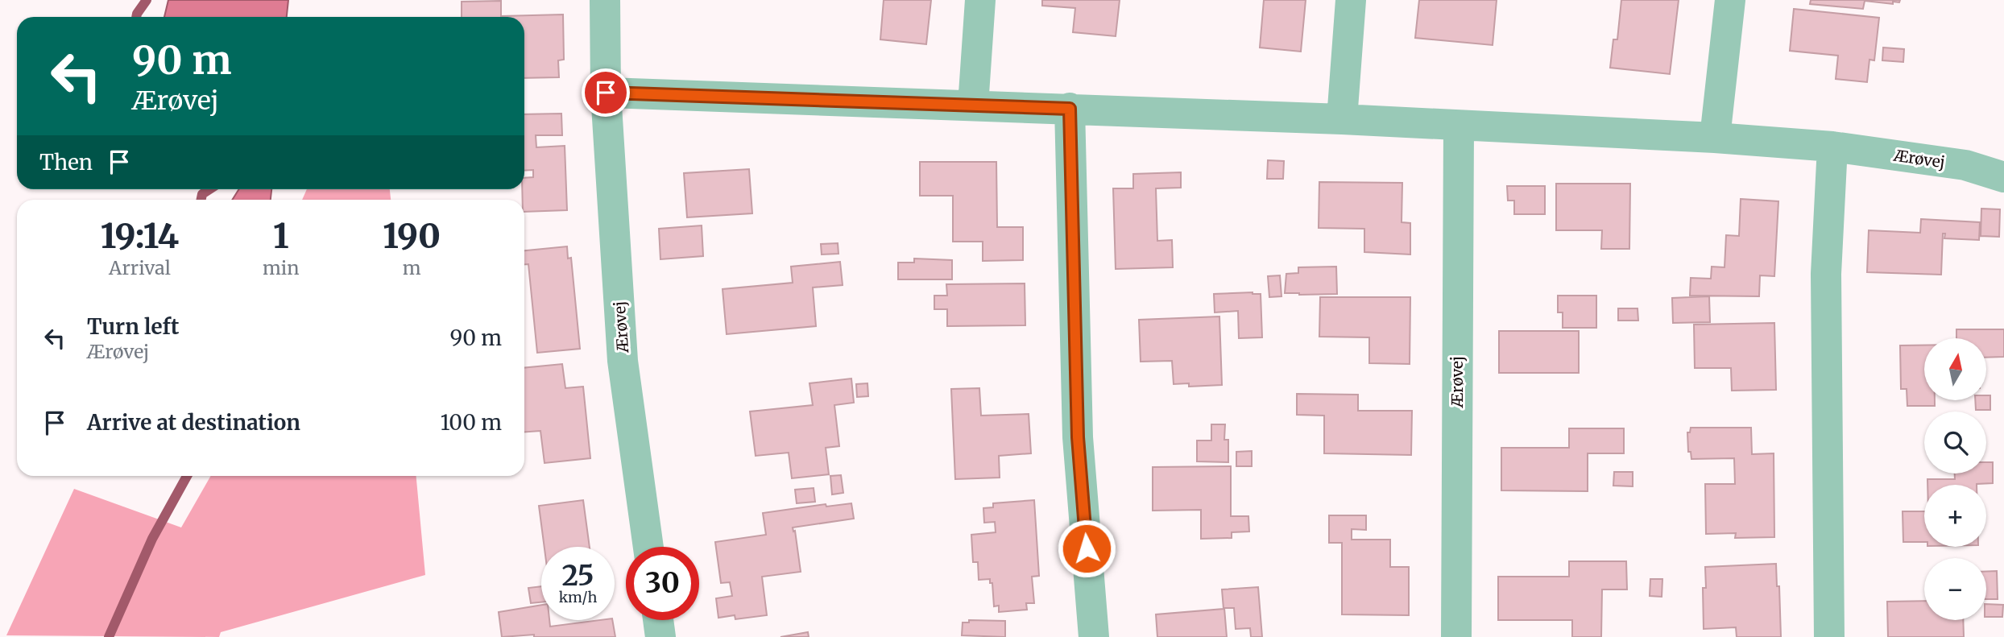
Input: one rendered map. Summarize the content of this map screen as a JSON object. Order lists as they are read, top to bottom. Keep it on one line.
{"streets":{"street":["Ærøvej"]},"north":"top","page":{"turn":["90 m","Ærøvej"],"then":"Then","eta":["19:14","Arrival","1","min","190","m"],"list":[{"name":"Turn left","note":"Ærøvej","value":"90 m"},{"name":"Arrive at destination","value":"100 m"}],"map_buttons":["+","−"],"speed":"25 km/h","limit":"30"}}
